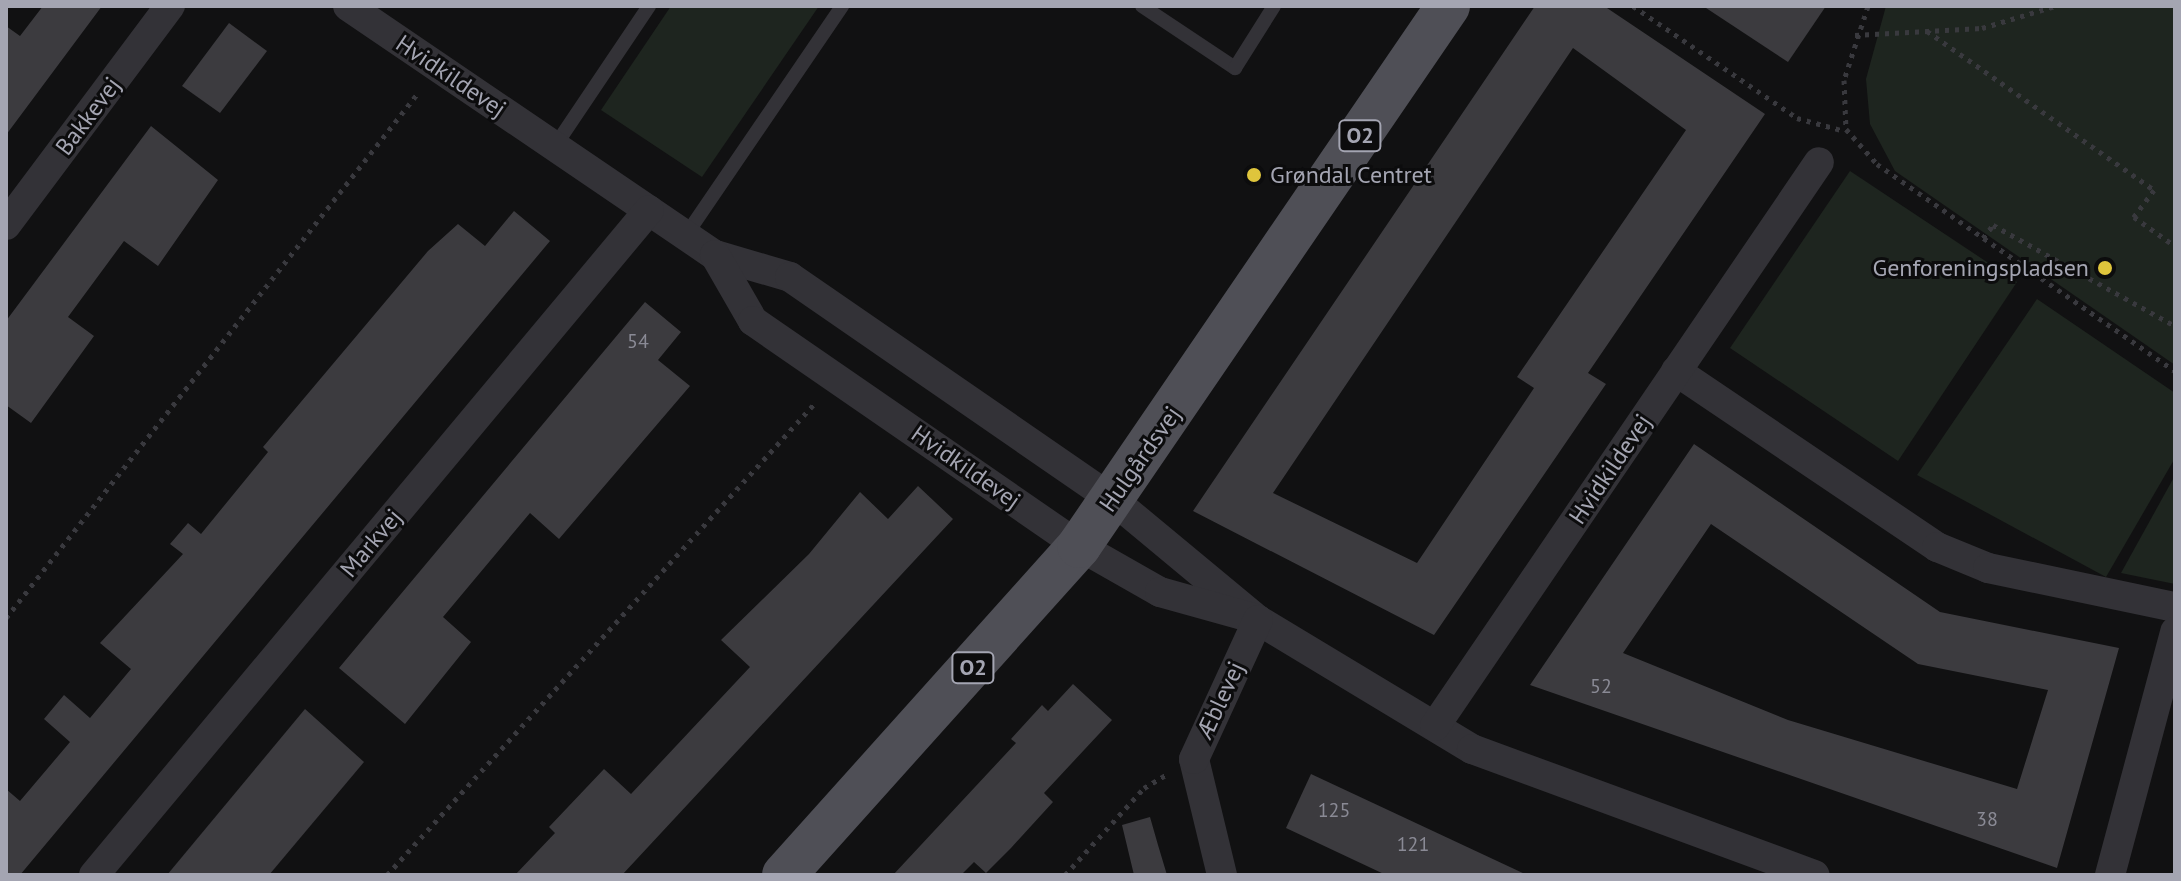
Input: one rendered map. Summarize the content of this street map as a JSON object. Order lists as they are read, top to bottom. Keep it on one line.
{"streets":{"main road":["O2","Hulgårdsvej"],"street":["Hvidkildevej","Bakkevej","Markvej","Æblevej"]},"crossings":[["Hvidkildevej","Hulgårdsvej"],["Hvidkildevej","Markvej"],["Hvidkildevej","Æblevej"]],"places":["Grøndal Centret","Genforeningspladsen"],"house_numbers":["54","52","125","38","121"]}
